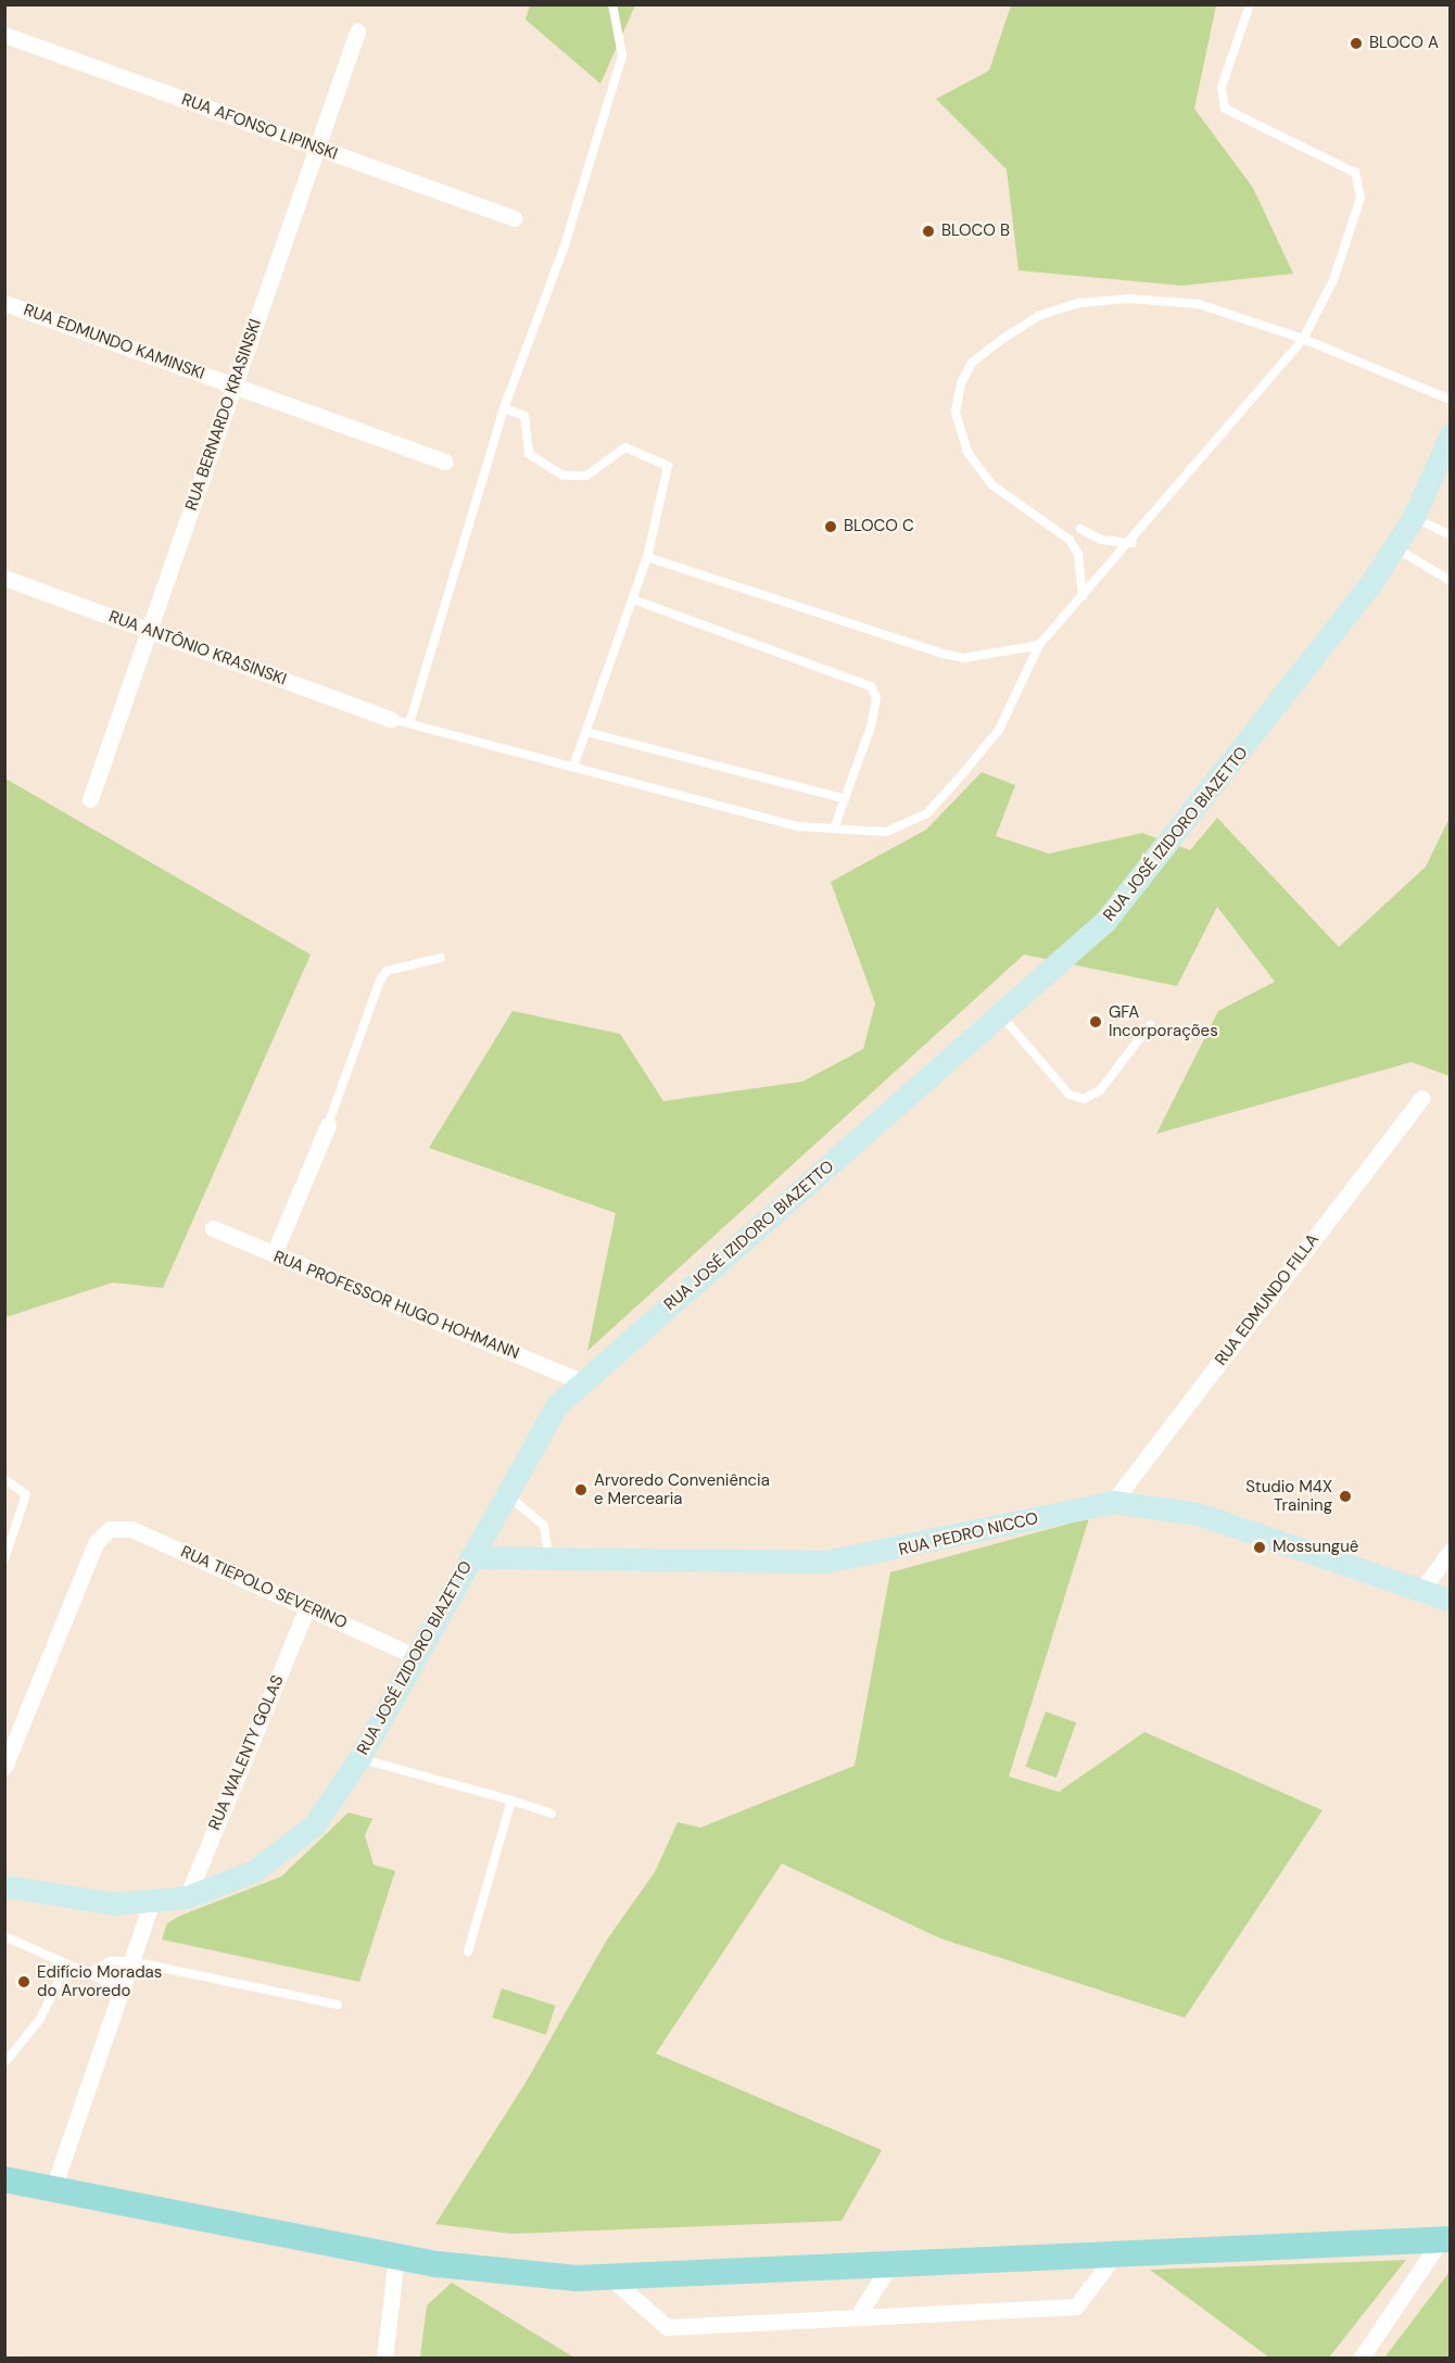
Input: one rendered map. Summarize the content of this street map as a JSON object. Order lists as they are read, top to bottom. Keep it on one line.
{"streets":{"street":["RUA AFONSO LIPINSKI","RUA EDMUNDO KAMINSKI","RUA BERNARDO KRASINSKI","RUA ANTÔNIO KRASINSKI","RUA JOSÉ IZIDORO BIAZETTO","RUA EDMUNDO FILLA","RUA PROFESSOR HUGO HOHMANN","RUA PEDRO NICCO","RUA TIEPOLO SEVERINO","RUA WALENTY GOLAS"]},"crossings":[["RUA AFONSO LIPINSKI","RUA BERNARDO KRASINSKI"],["RUA EDMUNDO KAMINSKI","RUA BERNARDO KRASINSKI"],["RUA BERNARDO KRASINSKI","RUA ANTÔNIO KRASINSKI"],["RUA JOSÉ IZIDORO BIAZETTO","RUA PROFESSOR HUGO HOHMANN"],["RUA JOSÉ IZIDORO BIAZETTO","RUA PEDRO NICCO"],["RUA JOSÉ IZIDORO BIAZETTO","RUA TIEPOLO SEVERINO"],["RUA JOSÉ IZIDORO BIAZETTO","RUA WALENTY GOLAS"],["RUA EDMUNDO FILLA","RUA PEDRO NICCO"],["RUA TIEPOLO SEVERINO","RUA WALENTY GOLAS"]],"places":["BLOCO A","BLOCO B","BLOCO C","GFA Incorporações","Arvoredo Conveniência e Mercearia","Studio M4X Training","Mossunguê","Edifício Moradas do Arvoredo"]}
